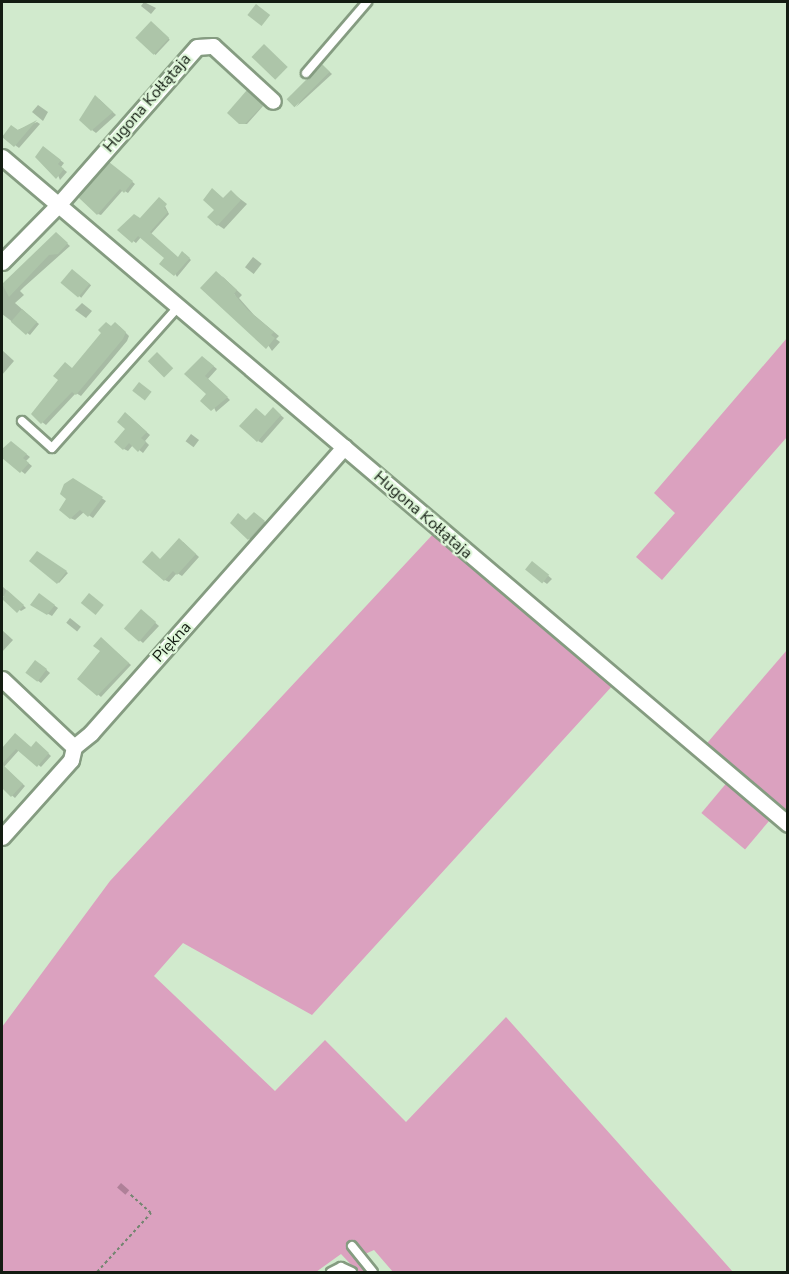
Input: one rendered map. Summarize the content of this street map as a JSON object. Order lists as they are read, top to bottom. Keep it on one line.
{"streets":{"street":["Hugona Kołłątaja","Piękna"]},"crossings":[["Hugona Kołłątaja","Piękna"]]}
